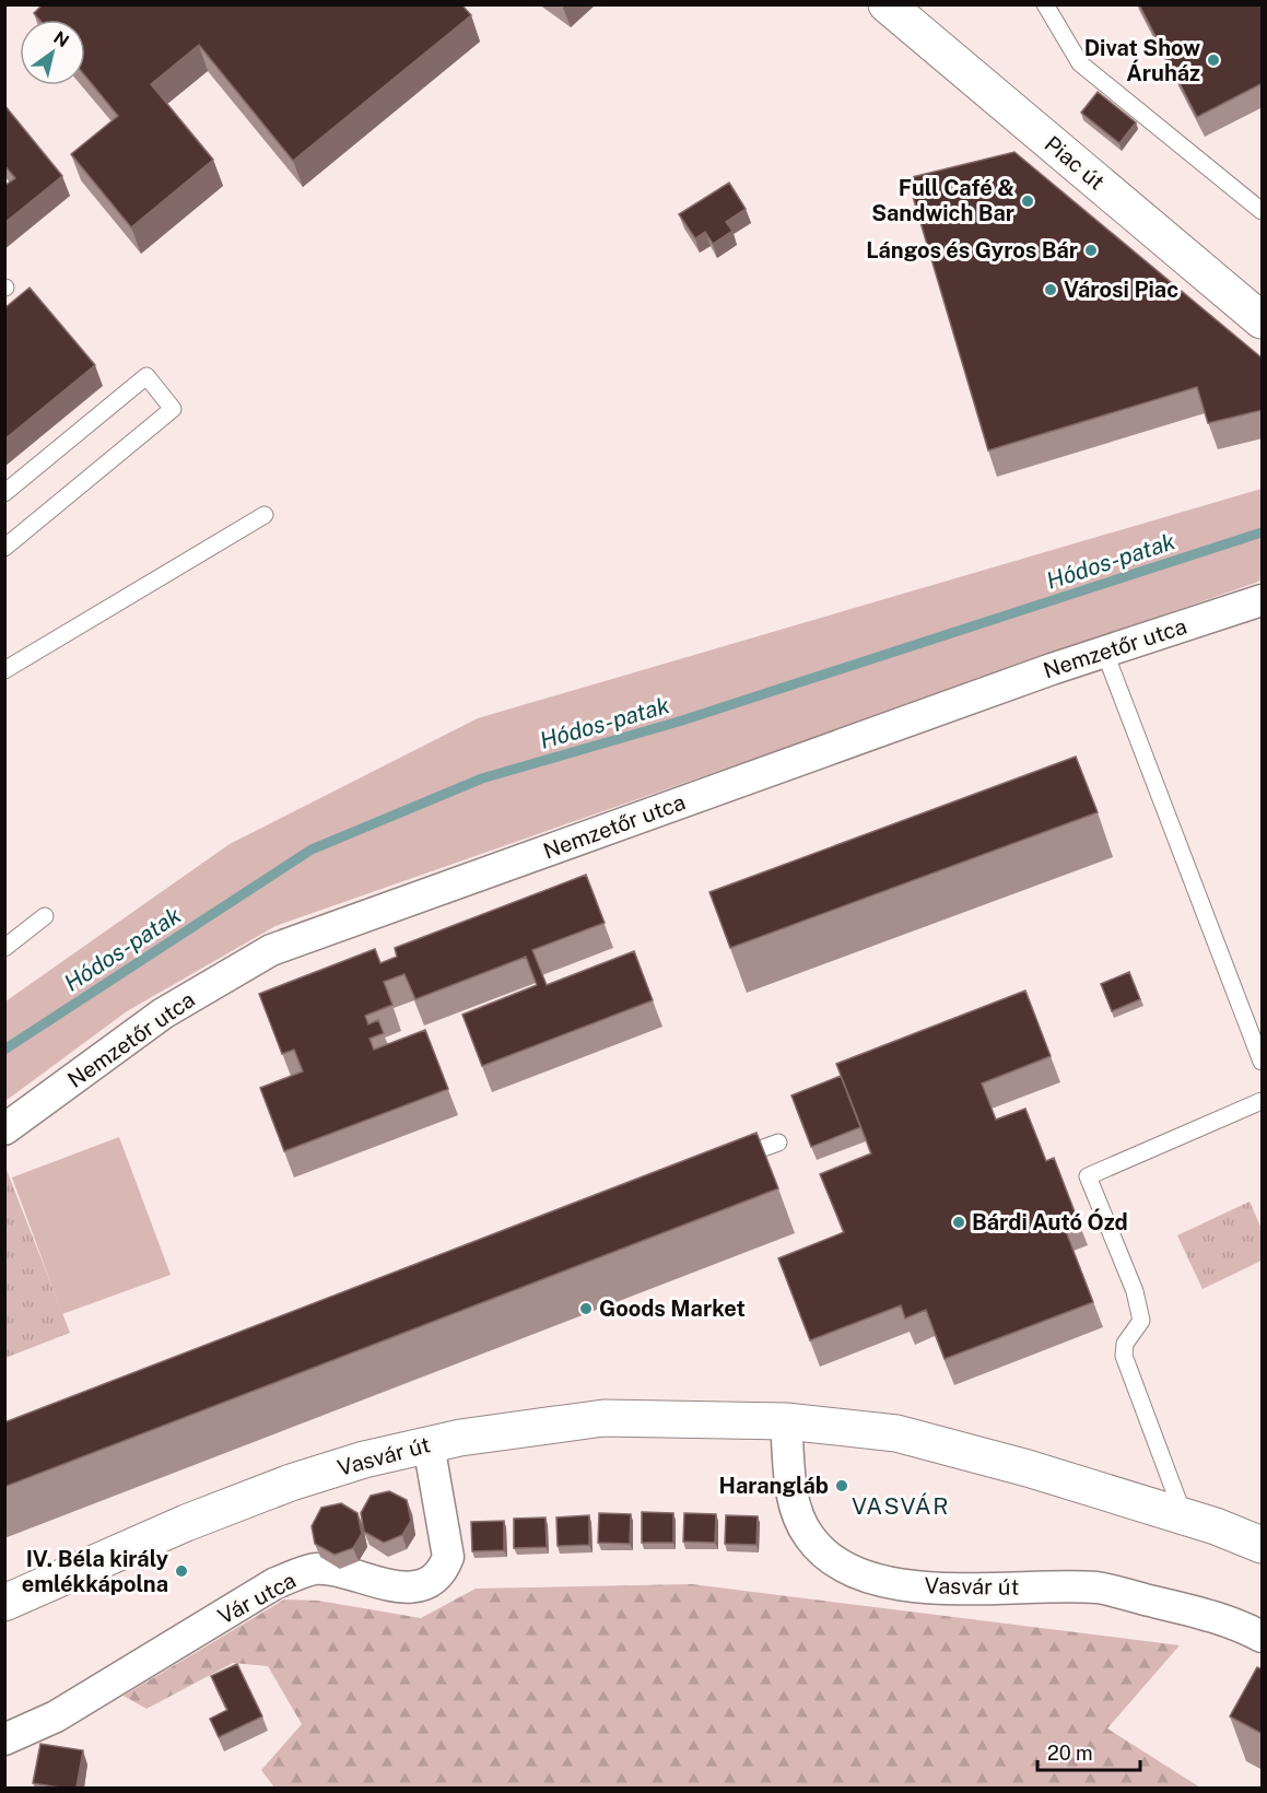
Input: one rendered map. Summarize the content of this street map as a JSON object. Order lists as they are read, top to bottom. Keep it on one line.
{"streets":{"street":["Piac út","Nemzetőr utca","Vasvár út","Vár utca"]},"crossings":[["Vasvár út","Vár utca"]],"districts":["VASVÁR"],"water":["Hódos-patak"],"places":["Divat Show Áruház","Full Café & Sandwich Bar","Lángos és Gyros Bár","Városi Piac","Bárdi Autó Ózd","Goods Market","Harangláb","IV. Béla király emlékkápolna"],"scale_bar":"20 m","north":"top right"}
